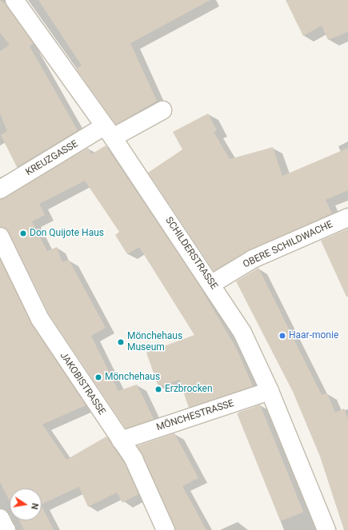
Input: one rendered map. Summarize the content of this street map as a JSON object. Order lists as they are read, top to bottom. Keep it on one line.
{"streets":{"street":["KREUZGASSE","OBERE SCHILDWACHE","SCHILDERSTRASSE","JAKOBISTRASSE","MÖNCHESTRASSE"]},"crossings":[["KREUZGASSE","SCHILDERSTRASSE"],["OBERE SCHILDWACHE","SCHILDERSTRASSE"],["SCHILDERSTRASSE","MÖNCHESTRASSE"],["JAKOBISTRASSE","MÖNCHESTRASSE"]],"places":["Don Quijote Haus","Haar-monie","Mönchehaus Museum","Mönchehaus","Erzbrocken"],"north":"right"}
